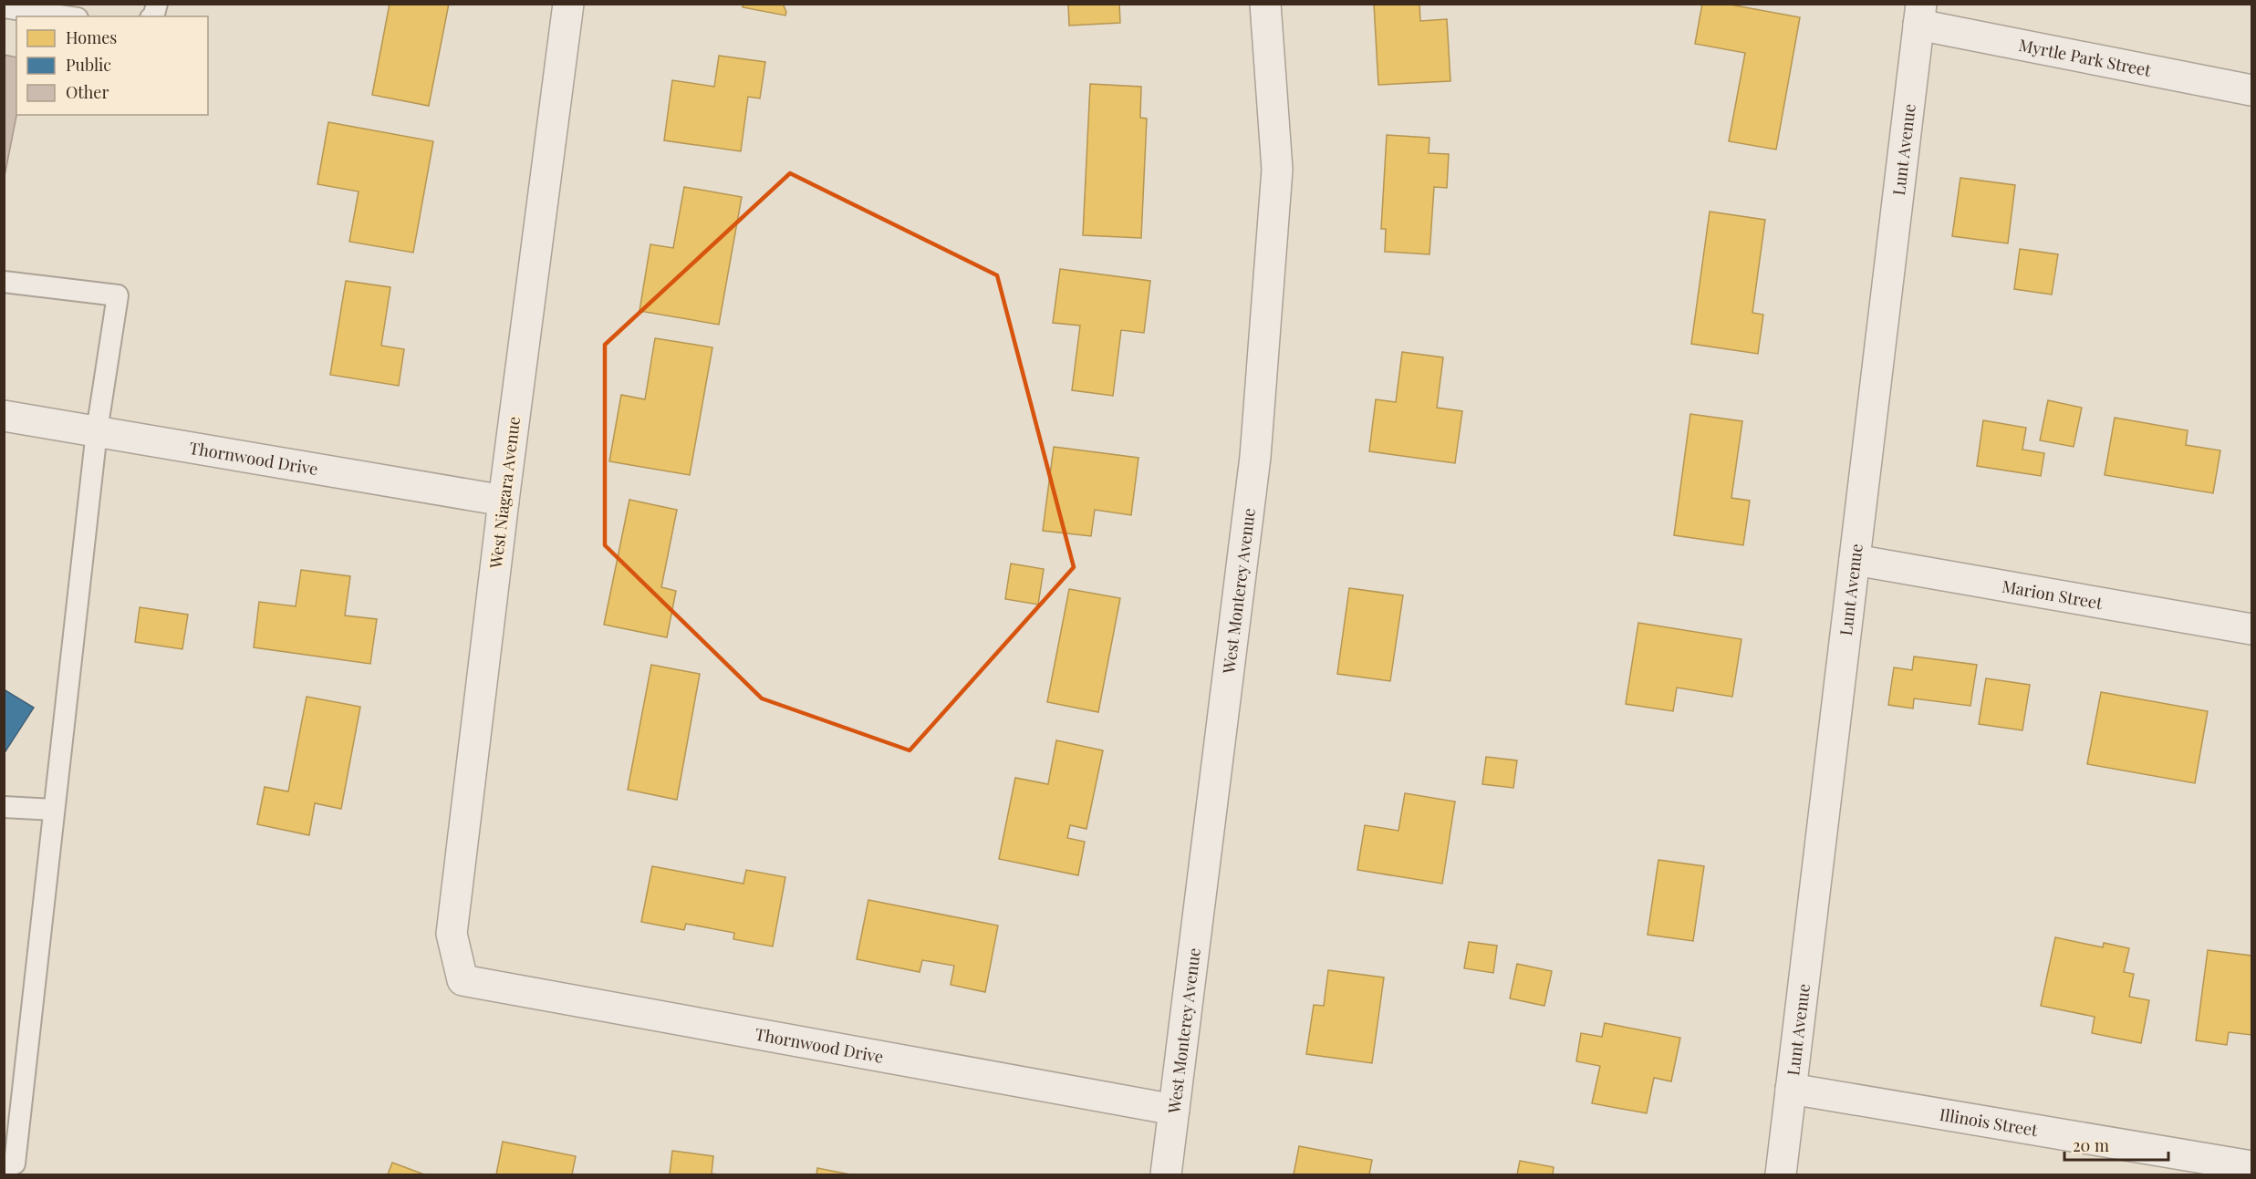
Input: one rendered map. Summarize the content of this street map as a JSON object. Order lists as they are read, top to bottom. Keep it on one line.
{"streets":{"street":["Myrtle Park Street","Lunt Avenue","Thornwood Drive","West Niagara Avenue","West Monterey Avenue","Marion Street","Illinois Street"]},"crossings":[["Myrtle Park Street","Lunt Avenue"],["Lunt Avenue","Marion Street"],["Lunt Avenue","Illinois Street"],["Thornwood Drive","West Niagara Avenue"],["Thornwood Drive","West Monterey Avenue"]],"legend":["Homes","Public","Other"],"scale_bar":"20 m"}
